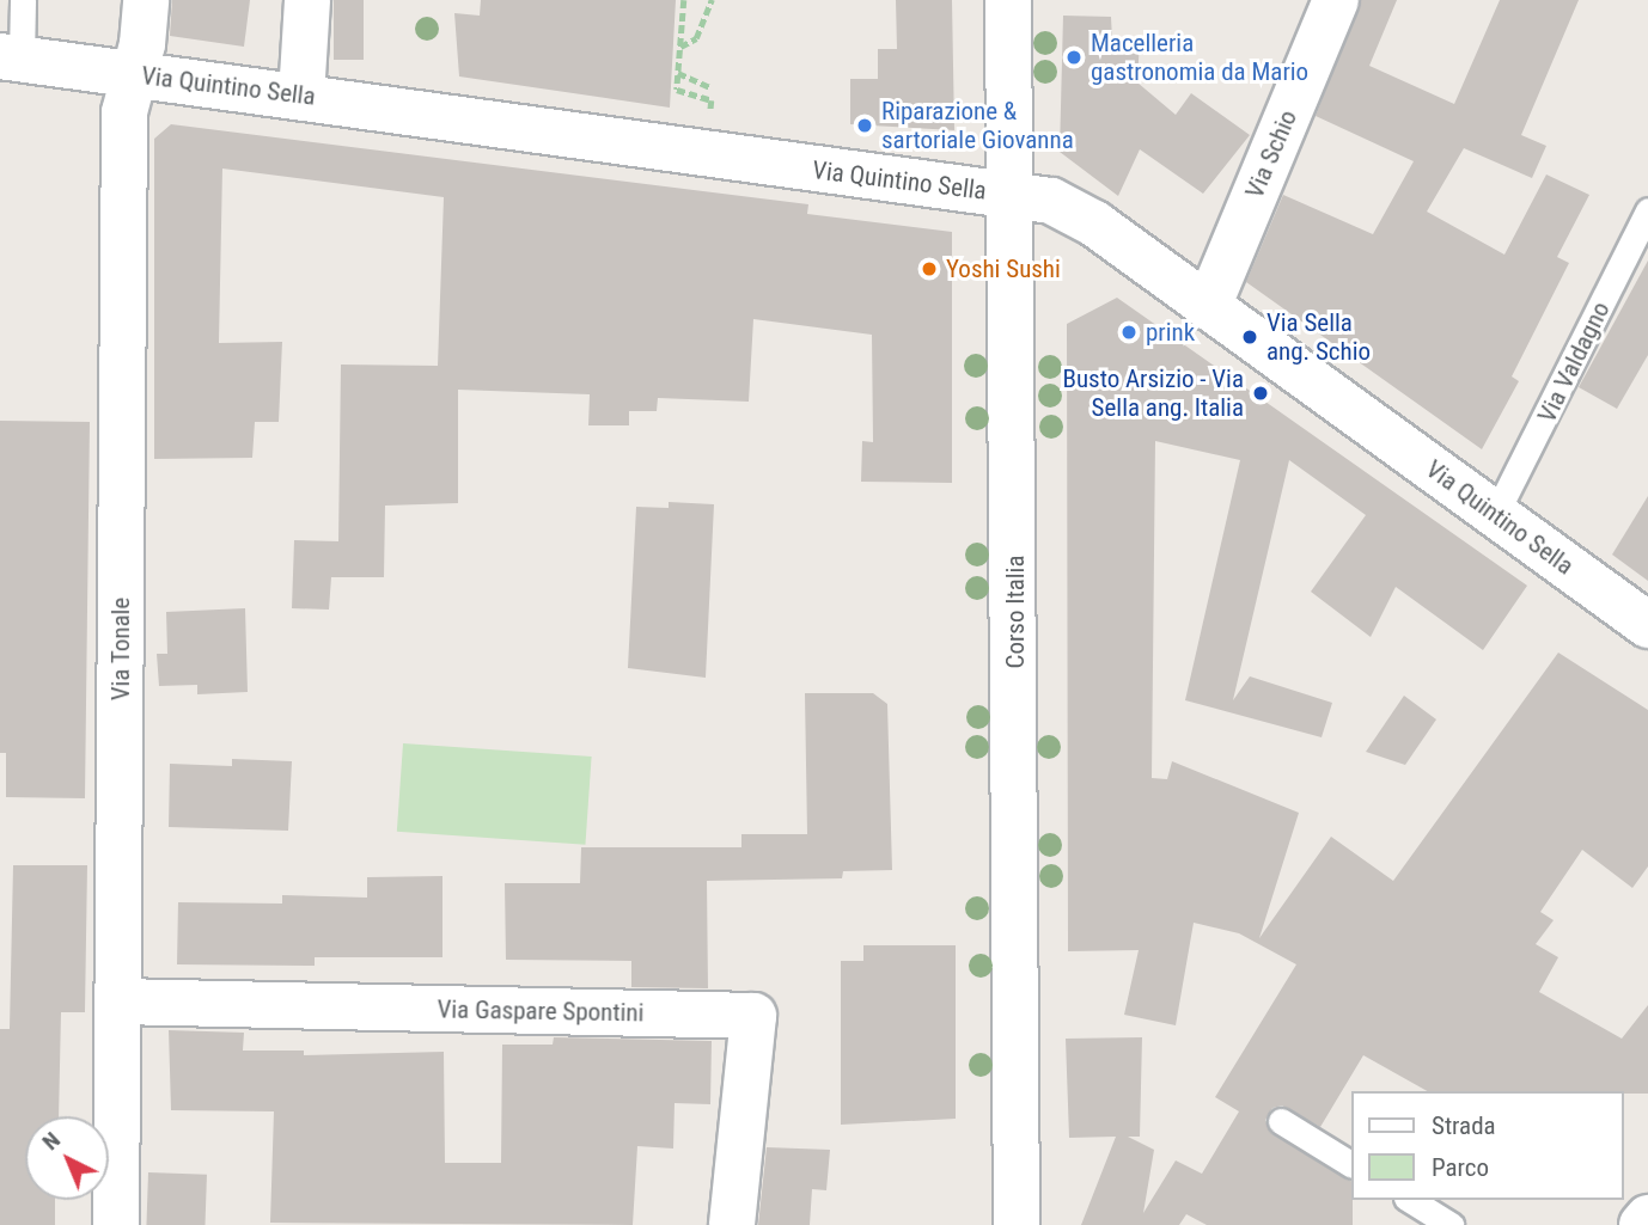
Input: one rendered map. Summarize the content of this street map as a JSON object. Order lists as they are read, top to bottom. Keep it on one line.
{"streets":{"street":["Via Quintino Sella","Via Schio","Corso Italia","Via Tonale","Via Gaspare Spontini"],"lane":["Via Valdagno"]},"crossings":[["Via Quintino Sella","Via Schio"],["Via Quintino Sella","Via Valdagno"],["Via Quintino Sella","Corso Italia"],["Via Quintino Sella","Via Tonale"],["Via Tonale","Via Gaspare Spontini"]],"places":["Macelleria gastronomia da Mario","Riparazione & sartoriale Giovanna","Yoshi Sushi","prink","Via Sella ang. Schio","Busto Arsizio - Via Sella ang. Italia"],"legend":["Strada","Parco"],"north":"top left"}
